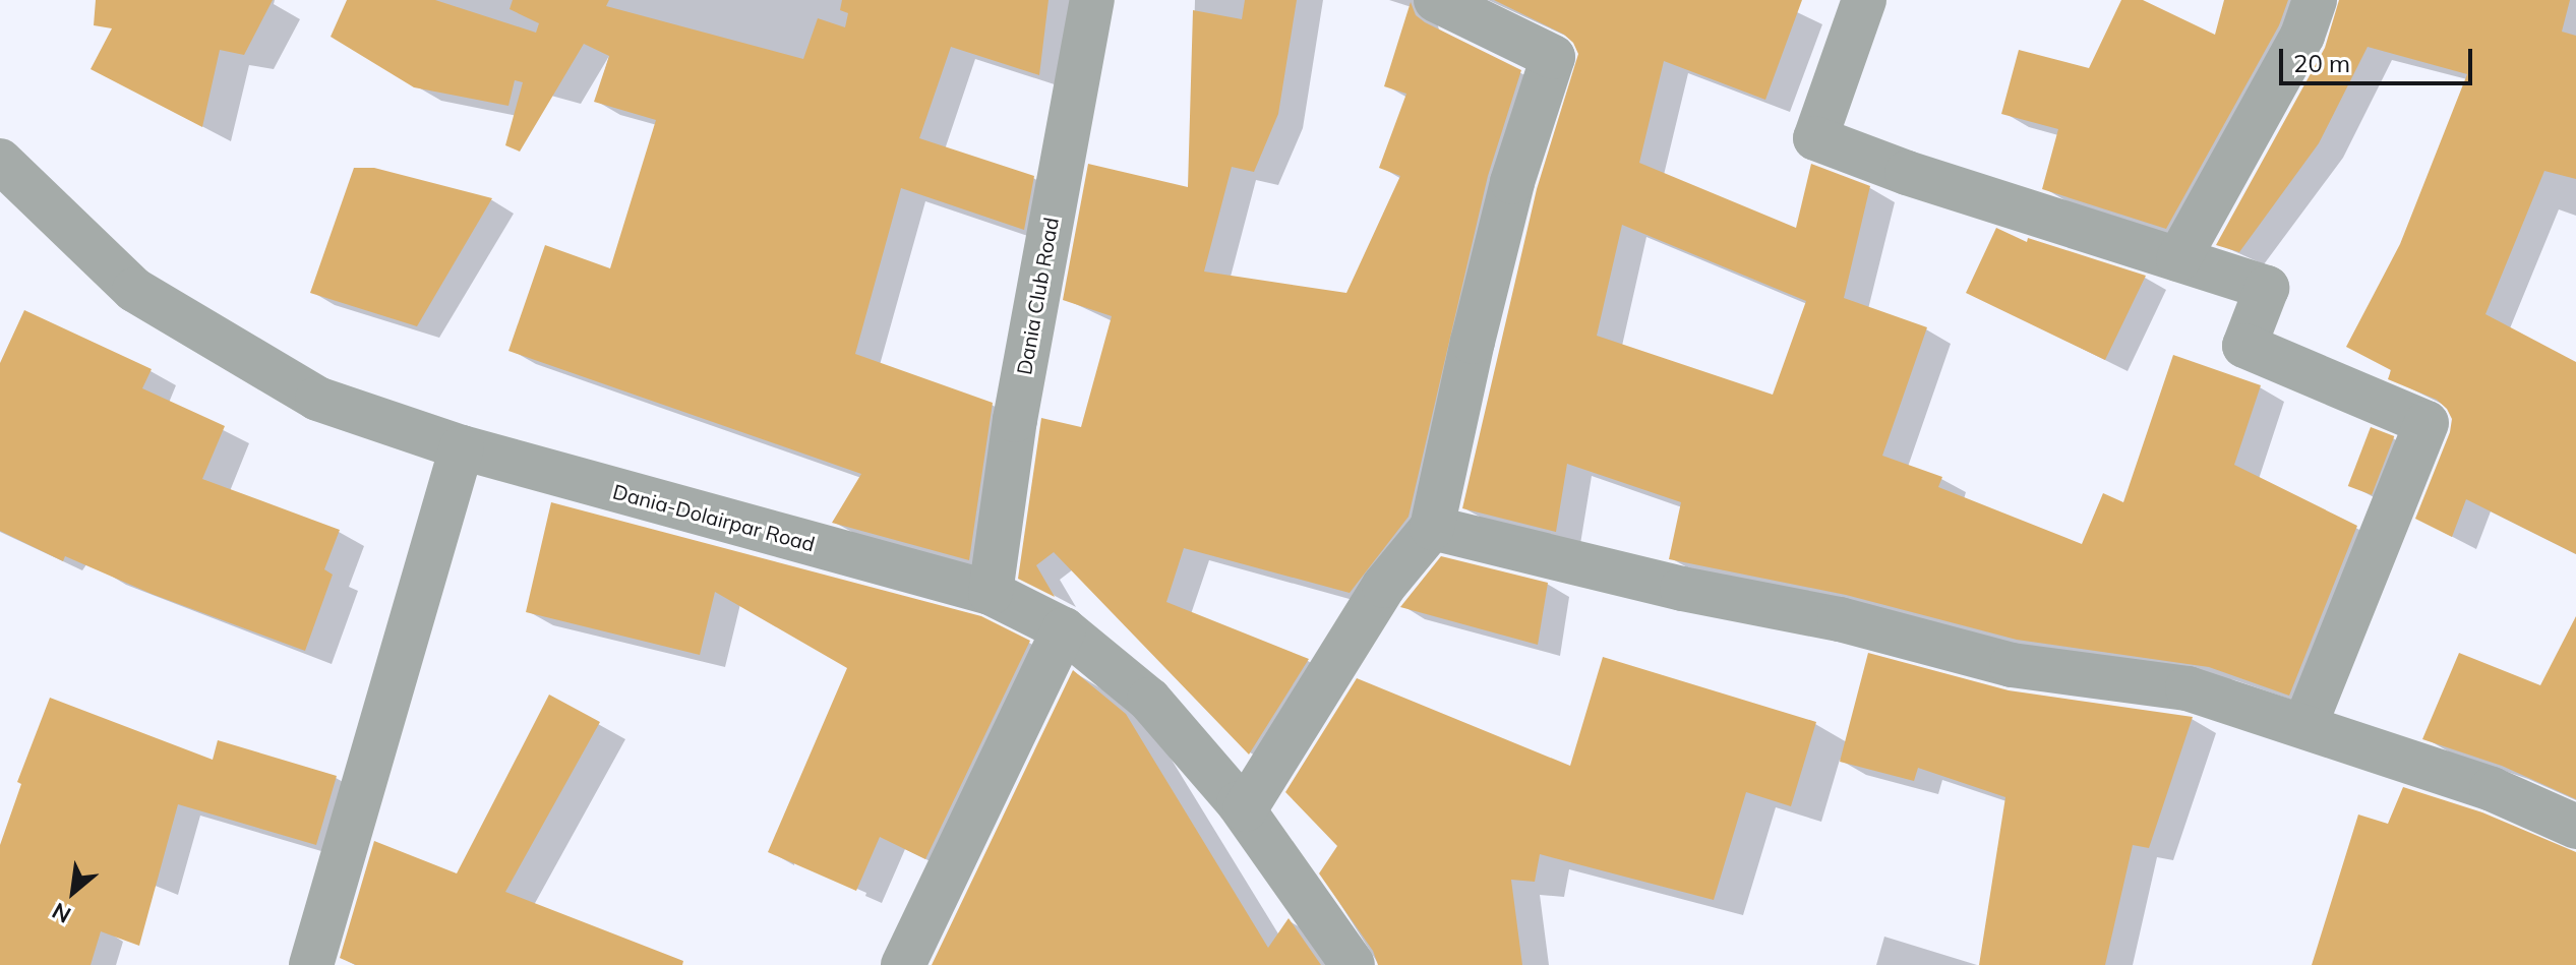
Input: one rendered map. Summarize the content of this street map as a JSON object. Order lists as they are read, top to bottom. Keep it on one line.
{"streets":{"street":["Dania Club Road","Dania-Dolairpar Road"]},"crossings":[["Dania Club Road","Dania-Dolairpar Road"]],"scale_bar":"20 m","north":"bottom left"}
